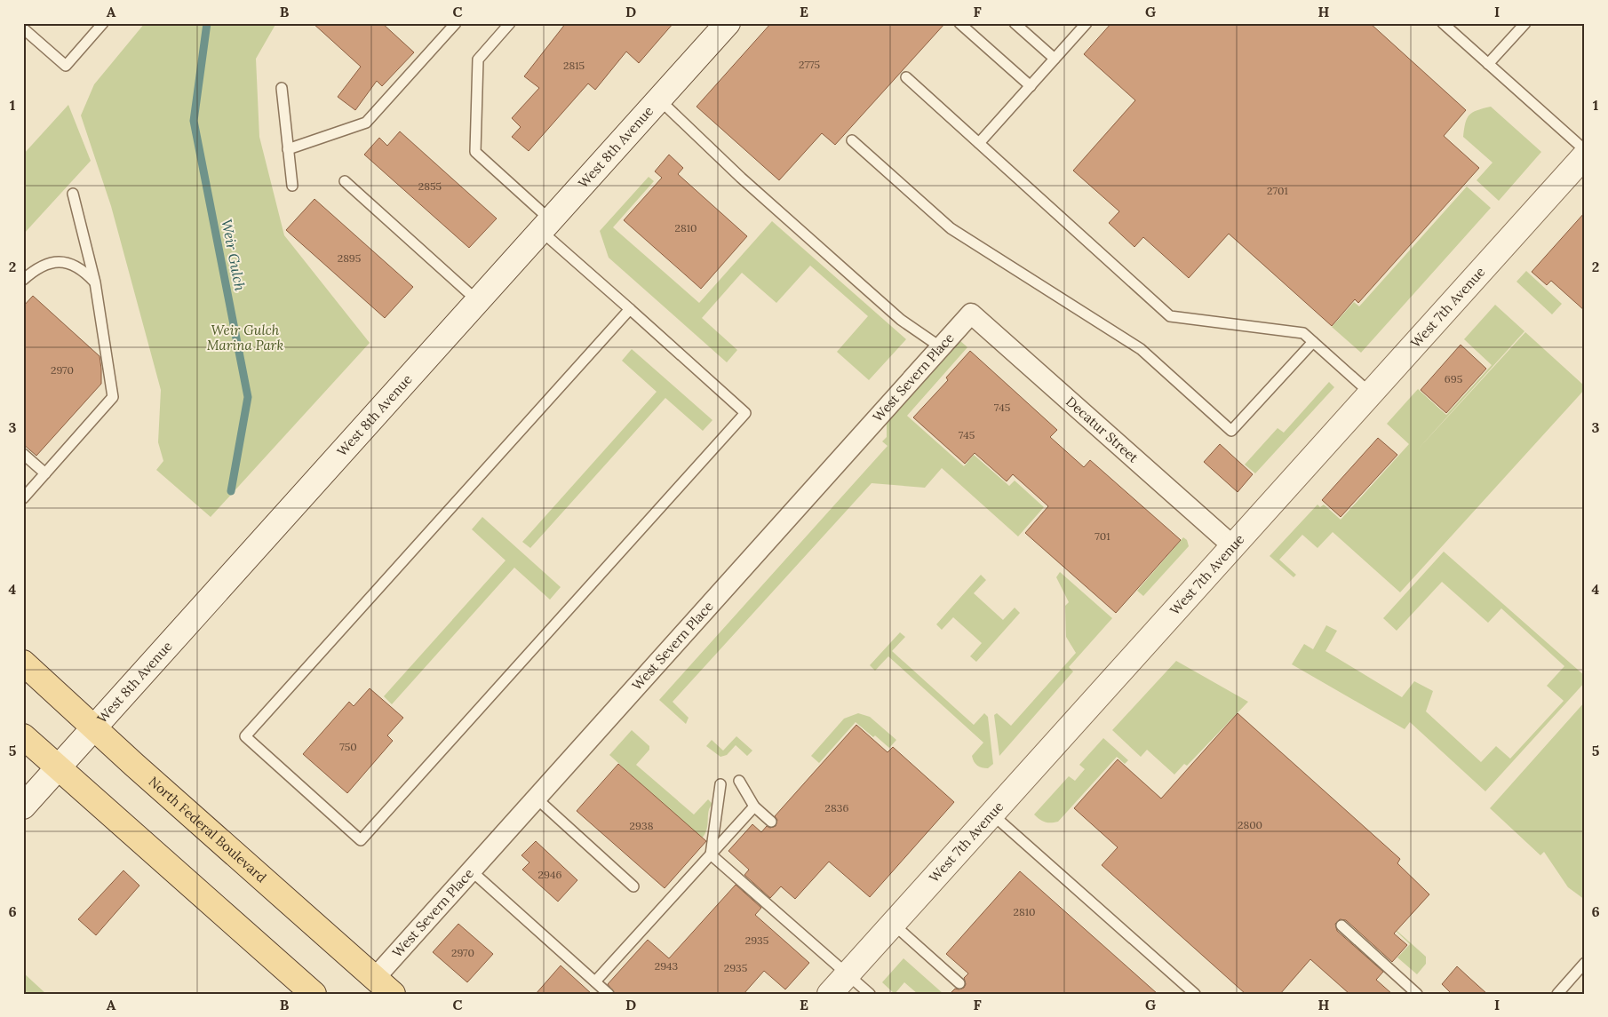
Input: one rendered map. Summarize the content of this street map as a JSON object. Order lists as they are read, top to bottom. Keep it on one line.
{"streets":{"main road":["North Federal Boulevard"],"street":["West 8th Avenue","West 7th Avenue","West Severn Place","Decatur Street"]},"crossings":[["West 8th Avenue","North Federal Boulevard"],["West 7th Avenue","Decatur Street"],["West Severn Place","Decatur Street"],["West Severn Place","North Federal Boulevard"]],"water":["Weir Gulch"],"parks":["Weir Gulch Marina Park"],"house_numbers":["2775","2815","2855","2701","2810","2895","2970","695","745","745","701","750","2836","2800","2938","2946","2810","2935","2970","2943","2935"],"grid":{"columns":["A","B","C","D","E","F","G","H","I"],"rows":["1","2","3","4","5","6"]}}
